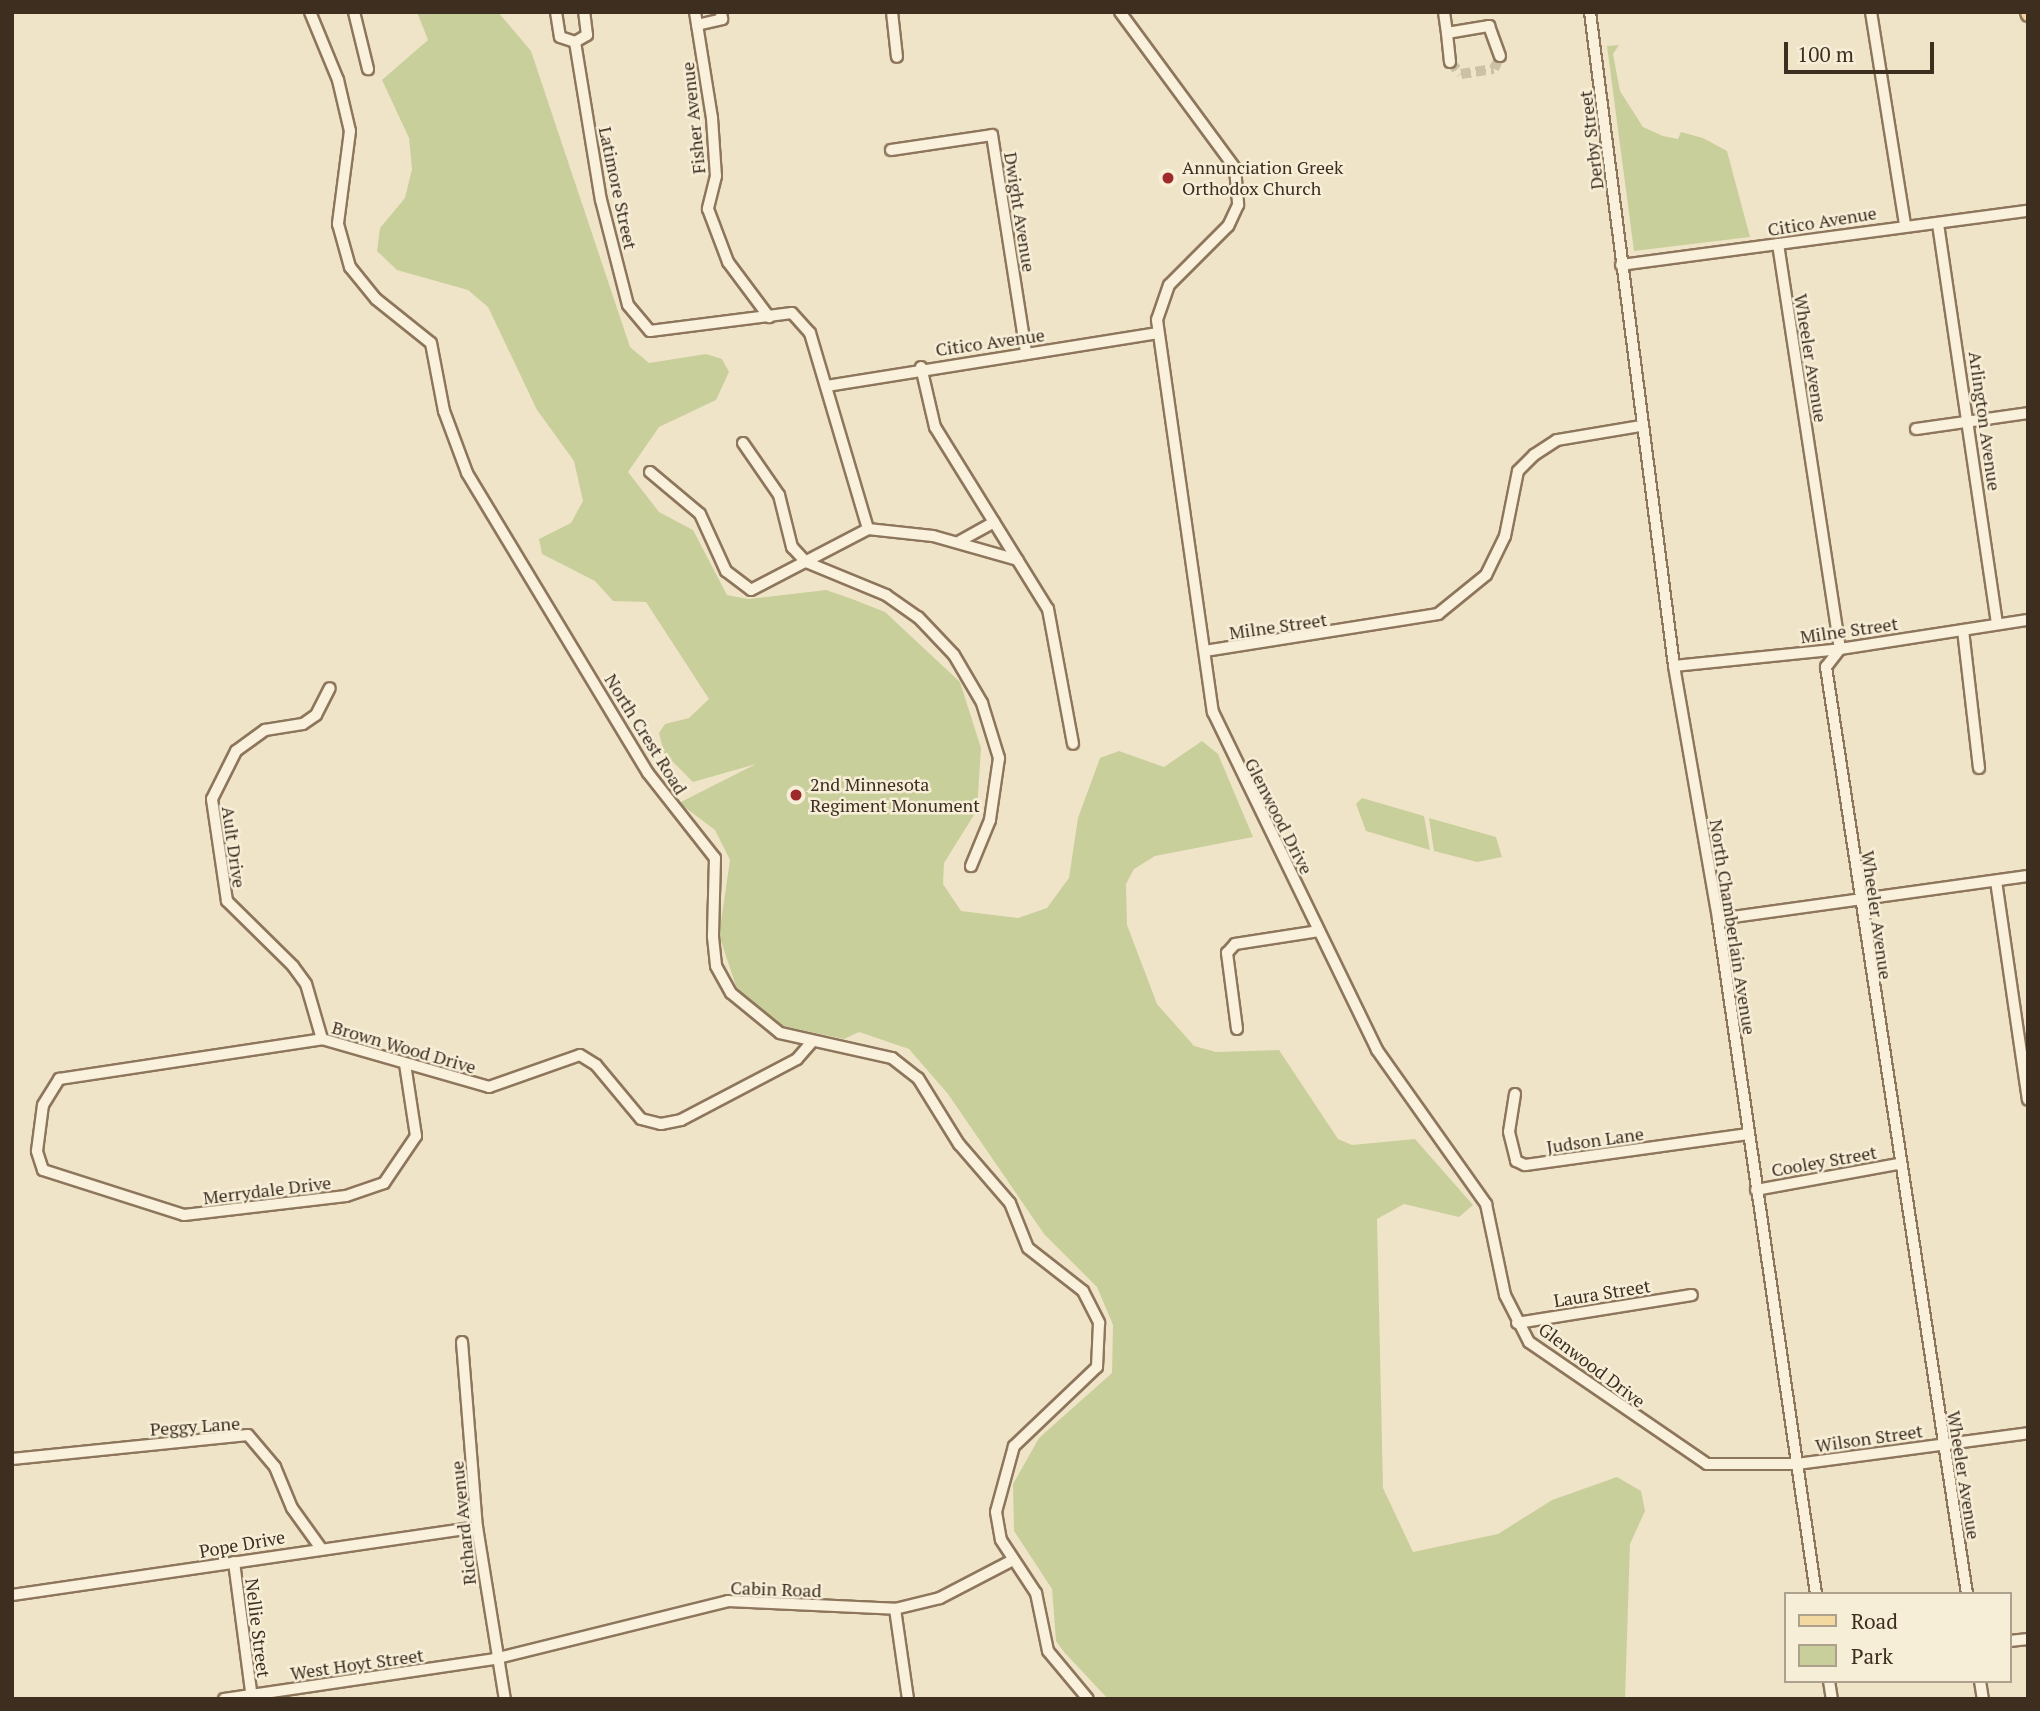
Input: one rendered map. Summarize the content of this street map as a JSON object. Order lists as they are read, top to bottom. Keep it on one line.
{"streets":{"street":["Fisher Avenue","Derby Street","Latimore Street","Dwight Avenue","Citico Avenue","Wheeler Avenue","Arlington Avenue","Milne Street","North Crest Road","Glenwood Drive","Ault Drive","North Chamberlain Avenue","Brown Wood Drive","Judson Lane","Cooley Street","Merrydale Drive","Laura Street","Peggy Lane","Wilson Street","Richard Avenue","Pope Drive","Cabin Road","Nellie Street","West Hoyt Street"]},"crossings":[["Fisher Avenue","Latimore Street"],["Derby Street","Citico Avenue"],["Derby Street","North Chamberlain Avenue"],["Dwight Avenue","Citico Avenue"],["Citico Avenue","Wheeler Avenue"],["Citico Avenue","Arlington Avenue"],["Citico Avenue","Glenwood Drive"],["Citico Avenue","North Chamberlain Avenue"],["Wheeler Avenue","Milne Street"],["Wheeler Avenue","Cooley Street"],["Wheeler Avenue","Wilson Street"],["Arlington Avenue","Milne Street"],["Milne Street","Glenwood Drive"],["Milne Street","North Chamberlain Avenue"],["North Crest Road","Brown Wood Drive"],["North Crest Road","Cabin Road"],["Glenwood Drive","North Chamberlain Avenue"],["Glenwood Drive","Laura Street"],["Glenwood Drive","Wilson Street"],["Ault Drive","Brown Wood Drive"],["North Chamberlain Avenue","Judson Lane"],["North Chamberlain Avenue","Cooley Street"],["North Chamberlain Avenue","Wilson Street"],["Brown Wood Drive","Merrydale Drive"],["Peggy Lane","Pope Drive"],["Richard Avenue","Pope Drive"],["Richard Avenue","Cabin Road"],["Richard Avenue","West Hoyt Street"],["Pope Drive","Nellie Street"],["Cabin Road","West Hoyt Street"],["Nellie Street","West Hoyt Street"]],"places":["Annunciation Greek Orthodox Church","2nd Minnesota Regiment Monument"],"legend":["Road","Park"],"scale_bar":"100 m"}
